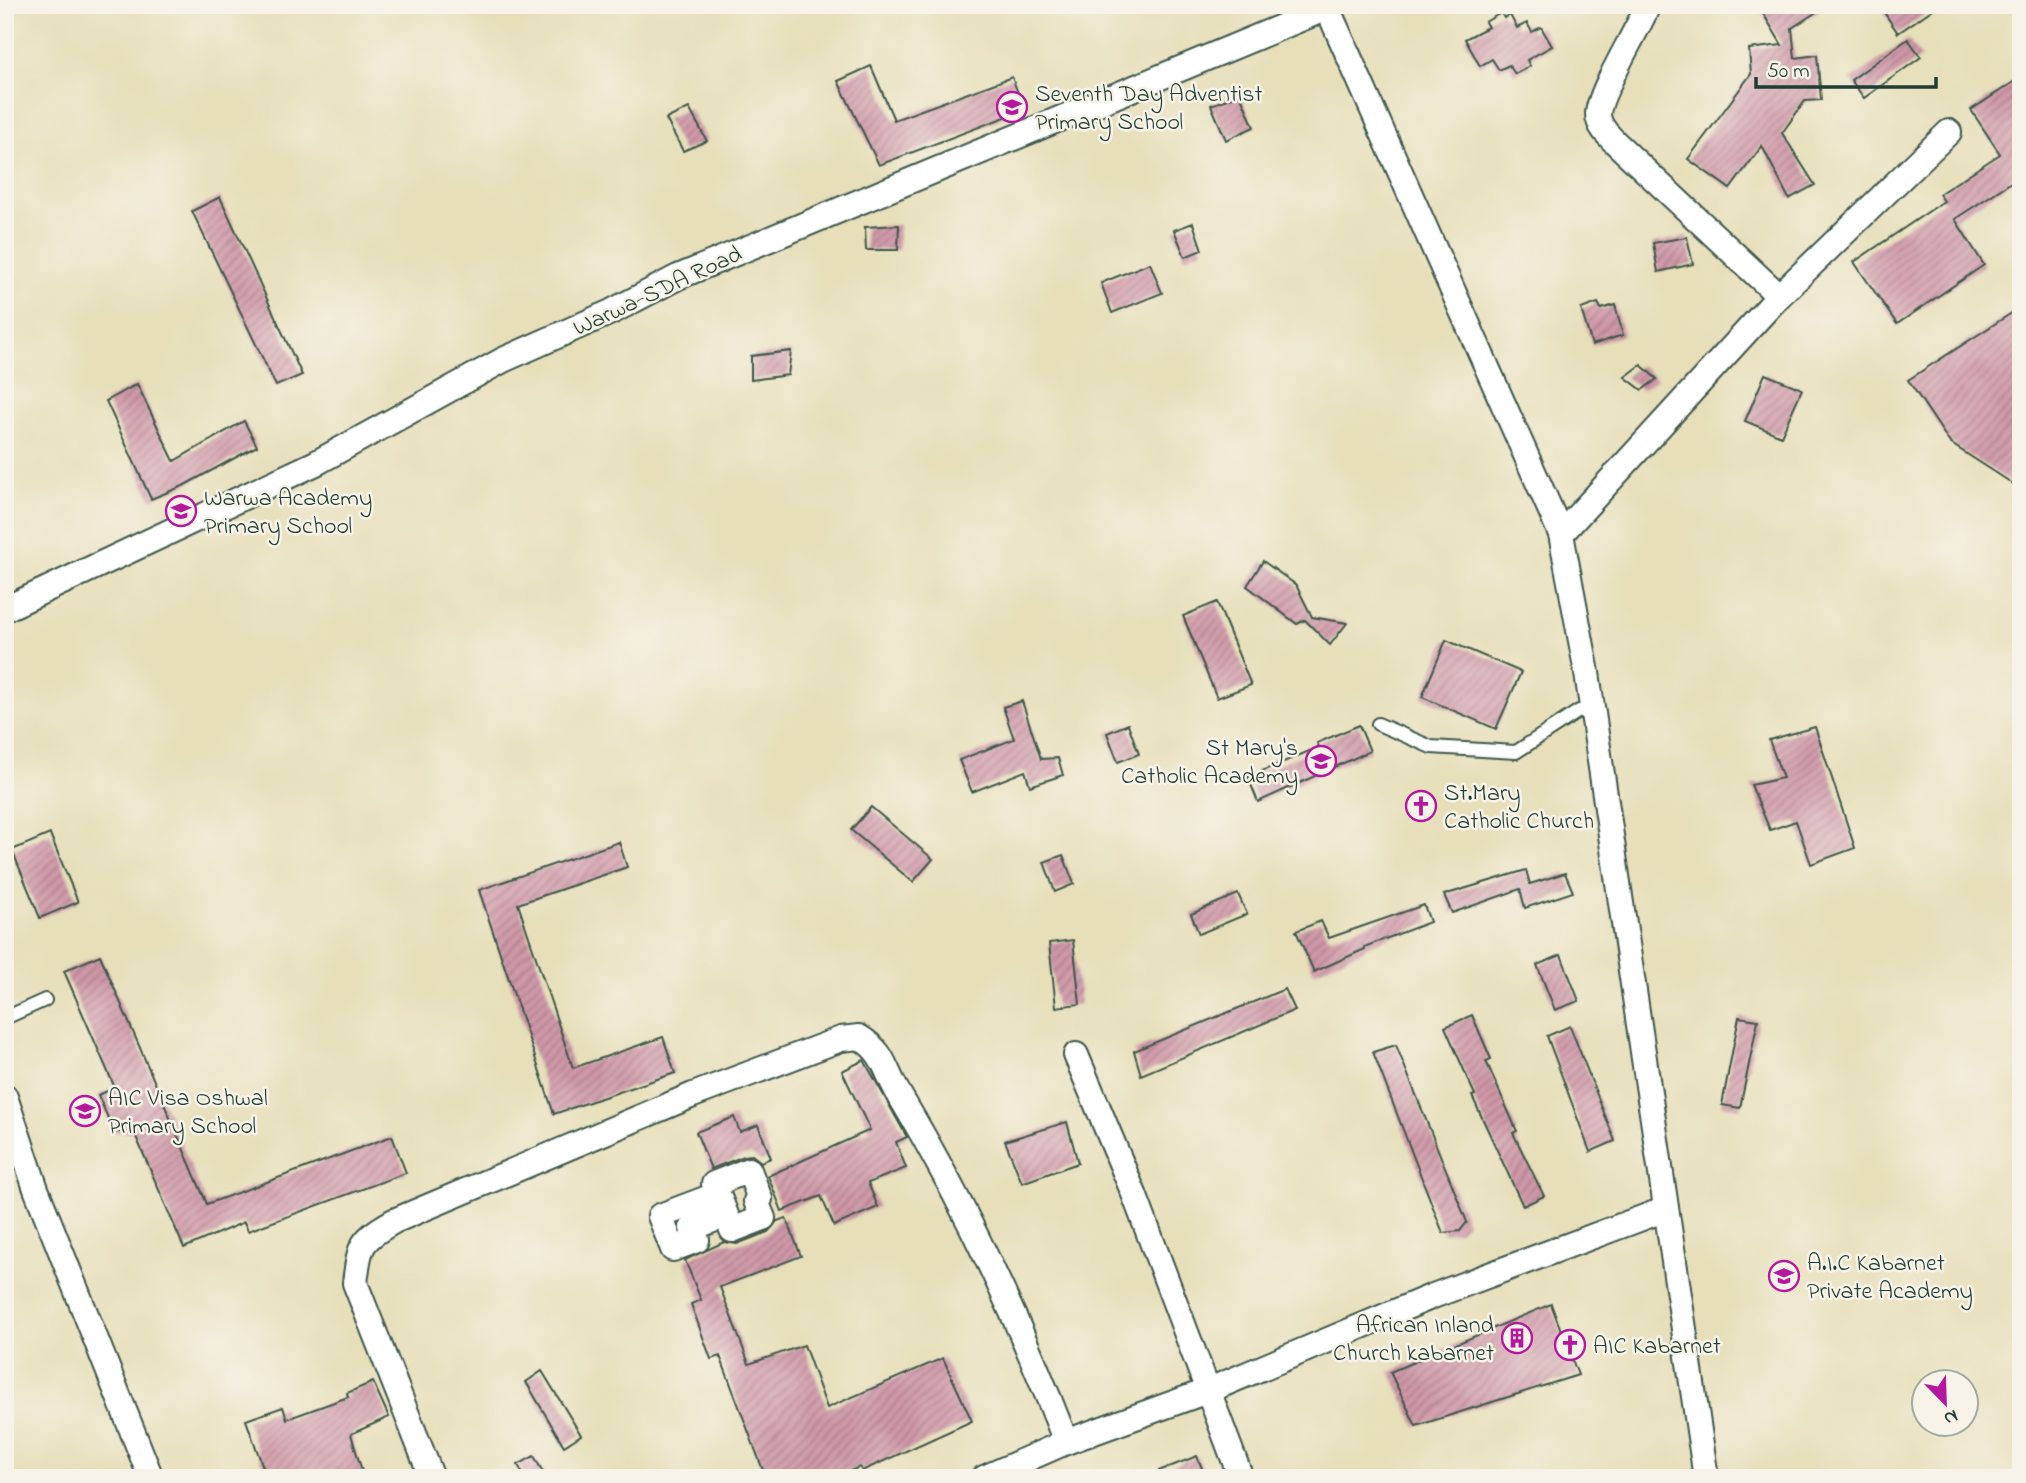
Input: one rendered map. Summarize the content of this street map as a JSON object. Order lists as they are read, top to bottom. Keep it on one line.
{"streets":{"street":["Warwa-SDA Road"]},"places":{"school or university":["Seventh Day Adventist Primary School","Warwa Academy Primary School","St Mary's Catholic Academy","AIC Visa Oshwal Primary School","A.I.C Kabarnet Private Academy"],"church":["St.Mary Catholic Church","AIC Kabarnet"],"building":["African Inland Church kabarnet"]},"scale_bar":"50 m","north":"bottom right"}
